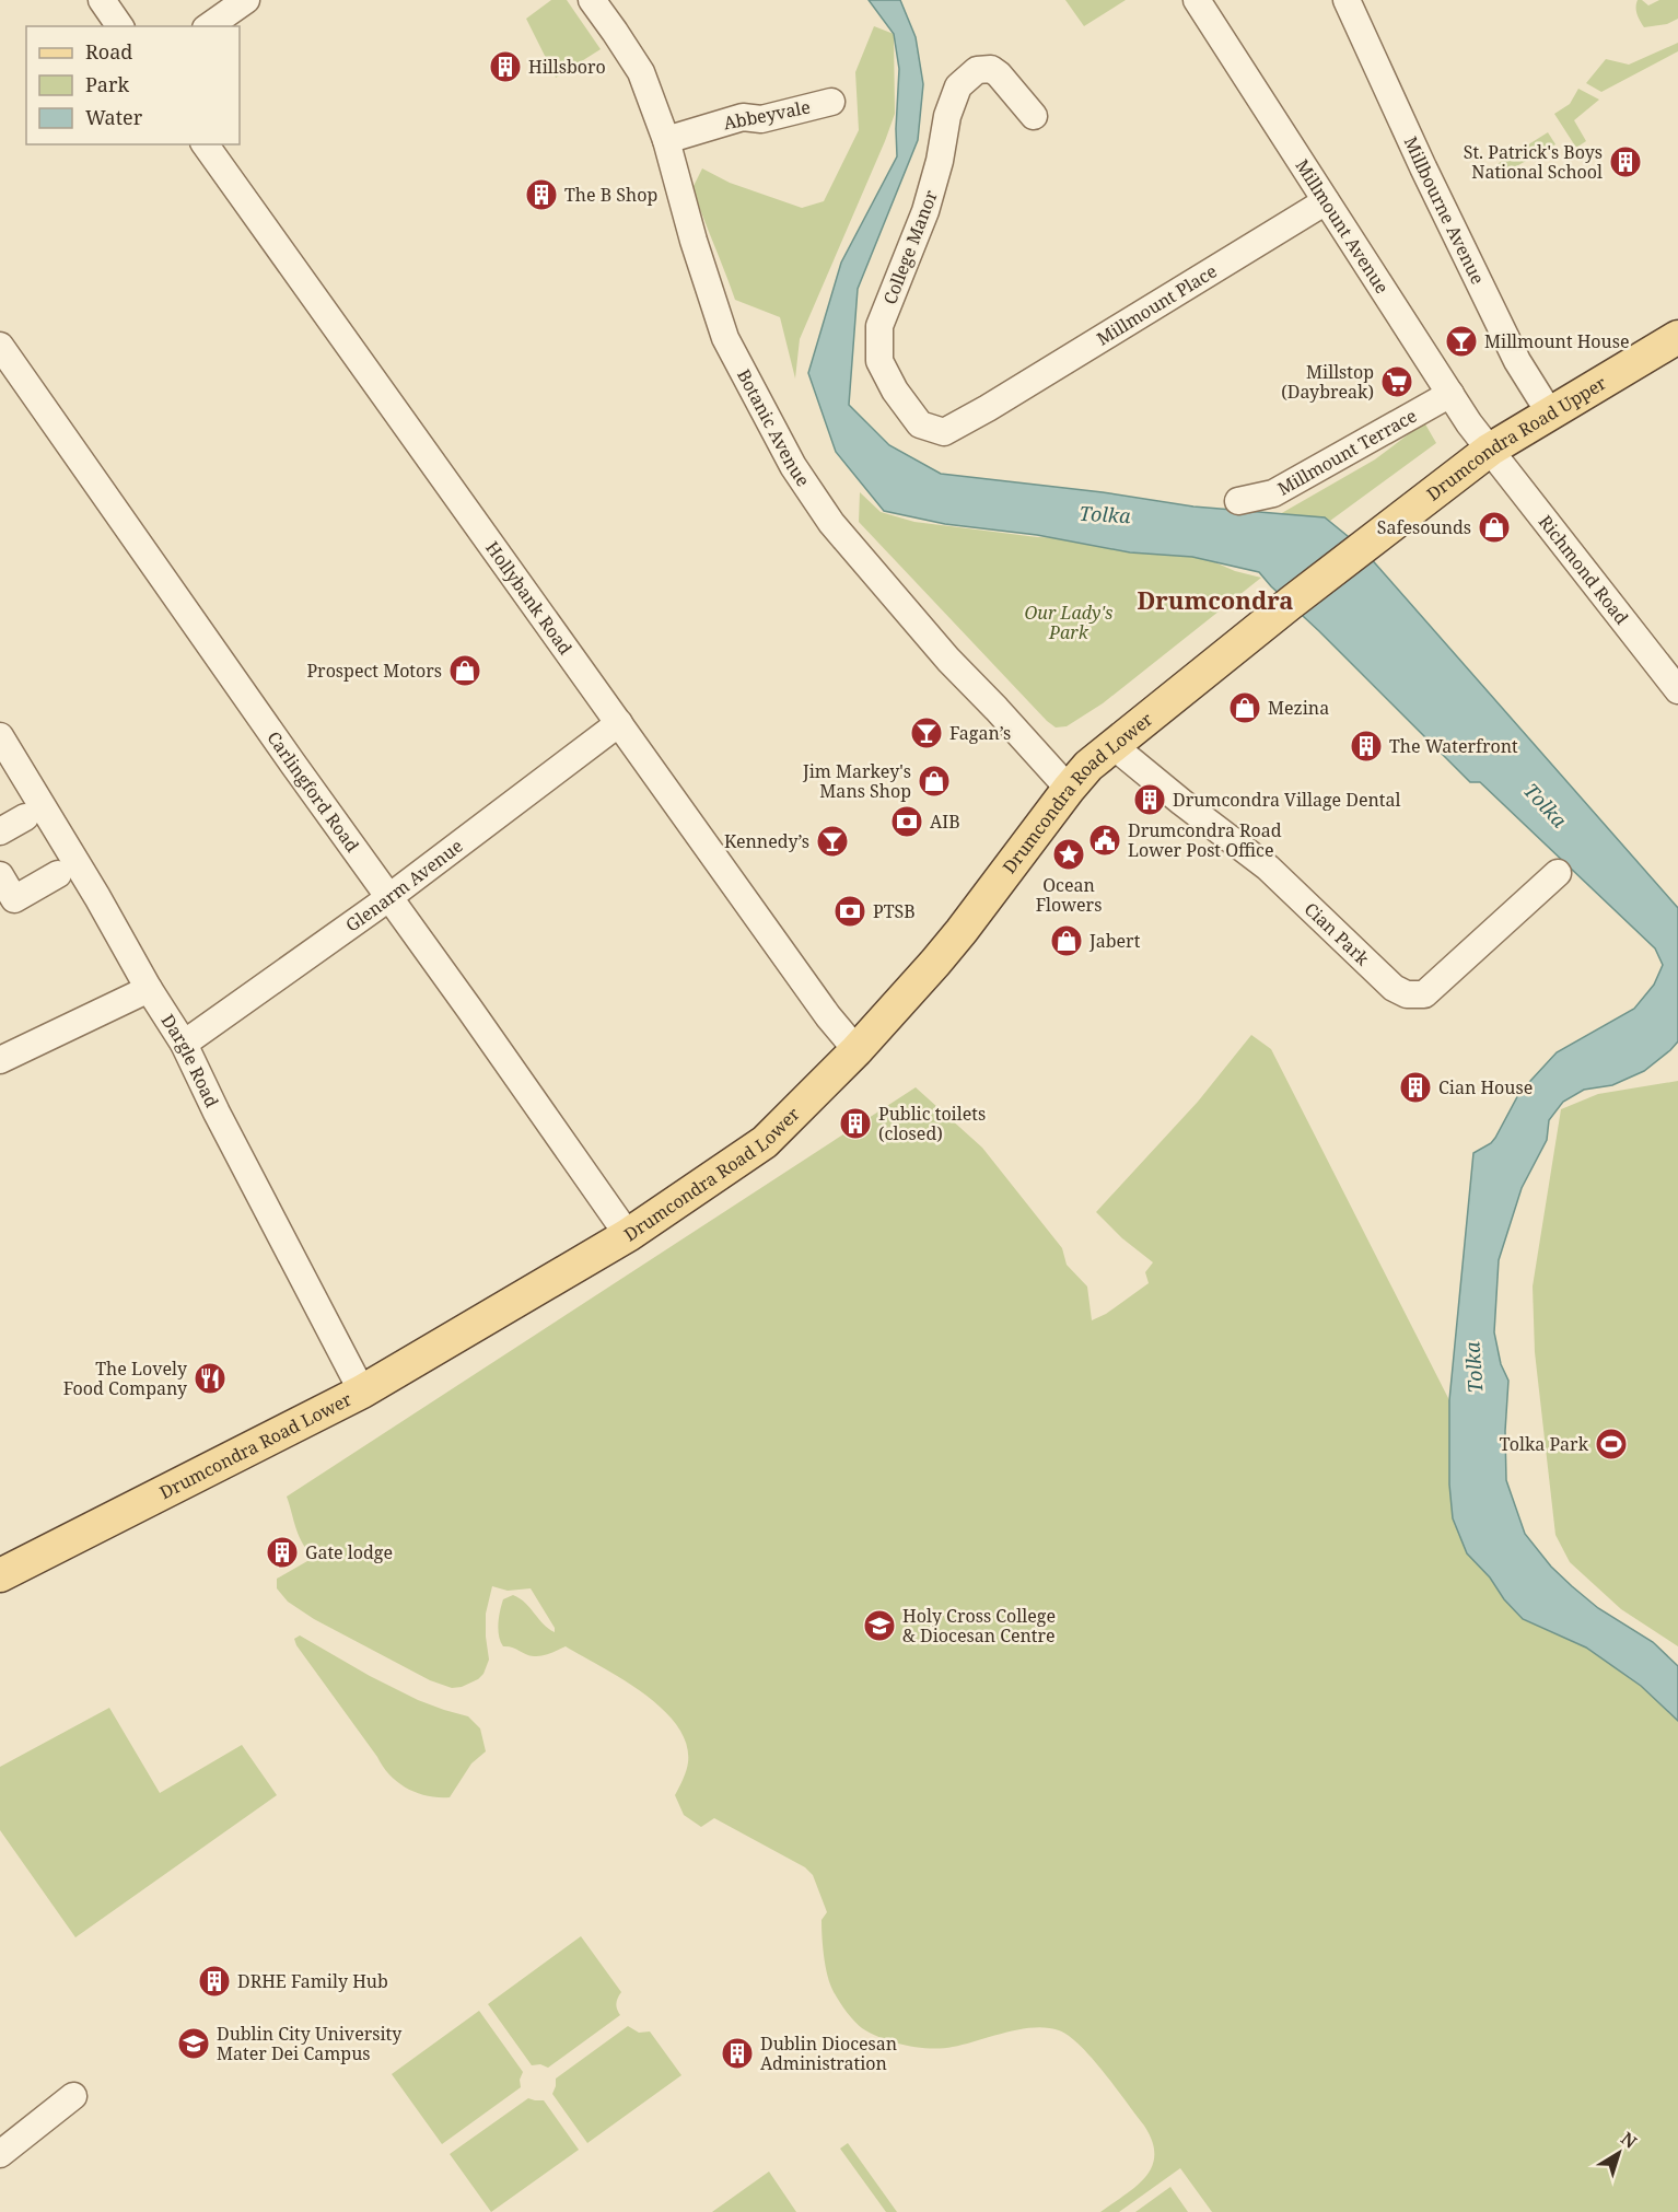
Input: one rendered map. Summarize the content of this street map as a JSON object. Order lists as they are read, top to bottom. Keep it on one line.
{"streets":{"main road":["Drumcondra Road Upper","Drumcondra Road Lower"],"street":["Abbeyvale","Millbourne Avenue","Millmount Avenue","College Manor","Millmount Place","Botanic Avenue","Millmount Terrace","Richmond Road","Hollybank Road","Carlingford Road","Glenarm Avenue","Cian Park","Dargle Road"]},"crossings":[["Abbeyvale","Botanic Avenue"],["Millbourne Avenue","Drumcondra Road Upper"],["Millmount Avenue","Millmount Place"],["Millmount Avenue","Drumcondra Road Upper"],["Millmount Avenue","Millmount Terrace"],["Millmount Avenue","Richmond Road"],["College Manor","Millmount Place"],["Botanic Avenue","Drumcondra Road Lower"],["Drumcondra Road Upper","Richmond Road"],["Drumcondra Road Upper","Drumcondra Road Lower"],["Hollybank Road","Drumcondra Road Lower"],["Hollybank Road","Glenarm Avenue"],["Carlingford Road","Drumcondra Road Lower"],["Carlingford Road","Glenarm Avenue"],["Drumcondra Road Lower","Cian Park"],["Drumcondra Road Lower","Dargle Road"],["Glenarm Avenue","Dargle Road"]],"districts":["Drumcondra"],"water":["Tolka"],"parks":["Our Lady's Park"],"places":{"building":["Hillsboro","St. Patrick's Boys National School","The B Shop","The Waterfront","Drumcondra Village Dental","Cian House","Public toilets (closed)","Gate lodge","DRHE Family Hub","Dublin Diocesan Administration"],"bar":["Millmount House","Fagan’s","Kennedy’s"],"supermarket":["Millstop (Daybreak)"],"shop":["Safesounds","Prospect Motors","Mezina","Jim Markey's Mans Shop","Jabert"],"bank":["AIB","PTSB"],"public building":["Drumcondra Road Lower Post Office"],"place":["Ocean Flowers"],"restaurant":["The Lovely Food Company"],"sports":["Tolka Park"],"school or university":["Holy Cross College & Diocesan Centre","Dublin City University Mater Dei Campus"]},"legend":["Road","Park","Water"],"north":"top right"}
